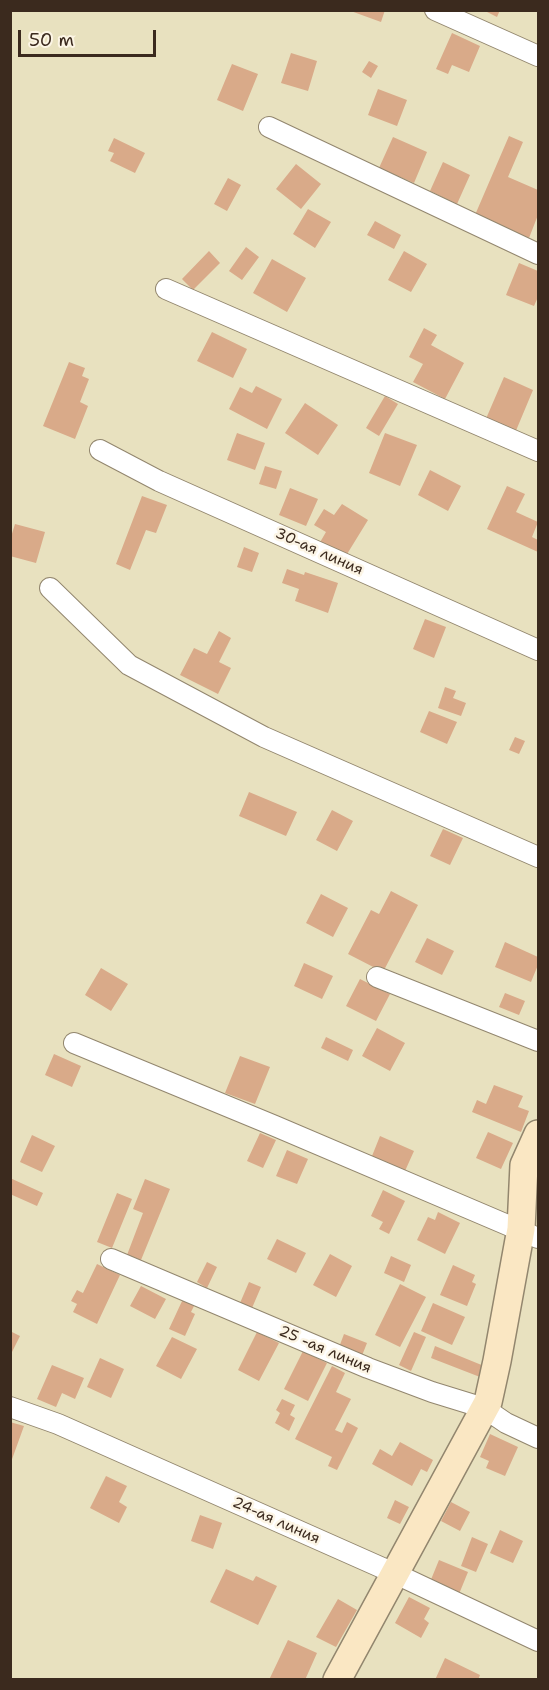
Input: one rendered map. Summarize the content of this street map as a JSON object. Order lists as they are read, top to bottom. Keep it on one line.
{"streets":{"street":["30-ая линия","25 -ая линия","24-ая линия"]},"scale_bar":"50 m"}
